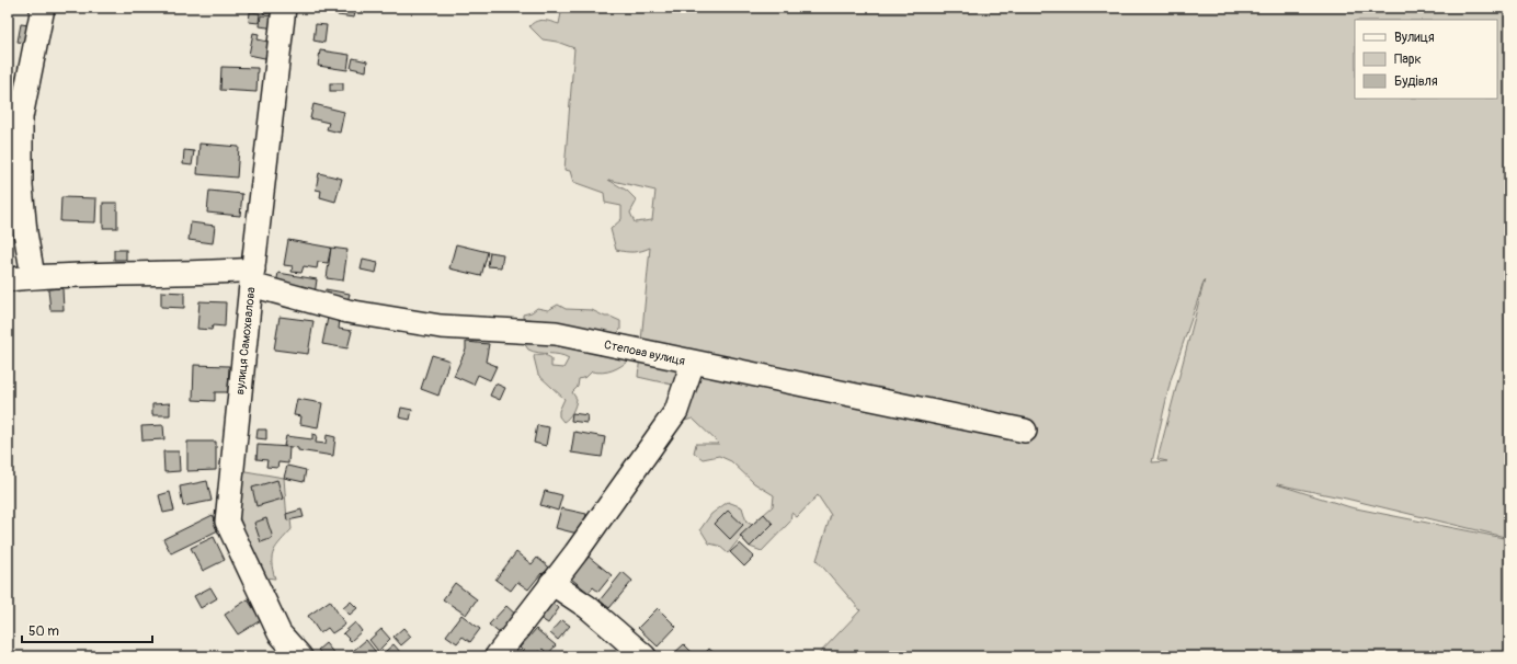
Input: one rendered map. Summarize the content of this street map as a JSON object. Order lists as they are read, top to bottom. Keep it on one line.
{"streets":{"street":["вулиця Самохвалова","Степова вулиця"]},"crossings":[["вулиця Самохвалова","Степова вулиця"]],"legend":["Вулиця","Парк","Будівля"],"scale_bar":"50 m"}
